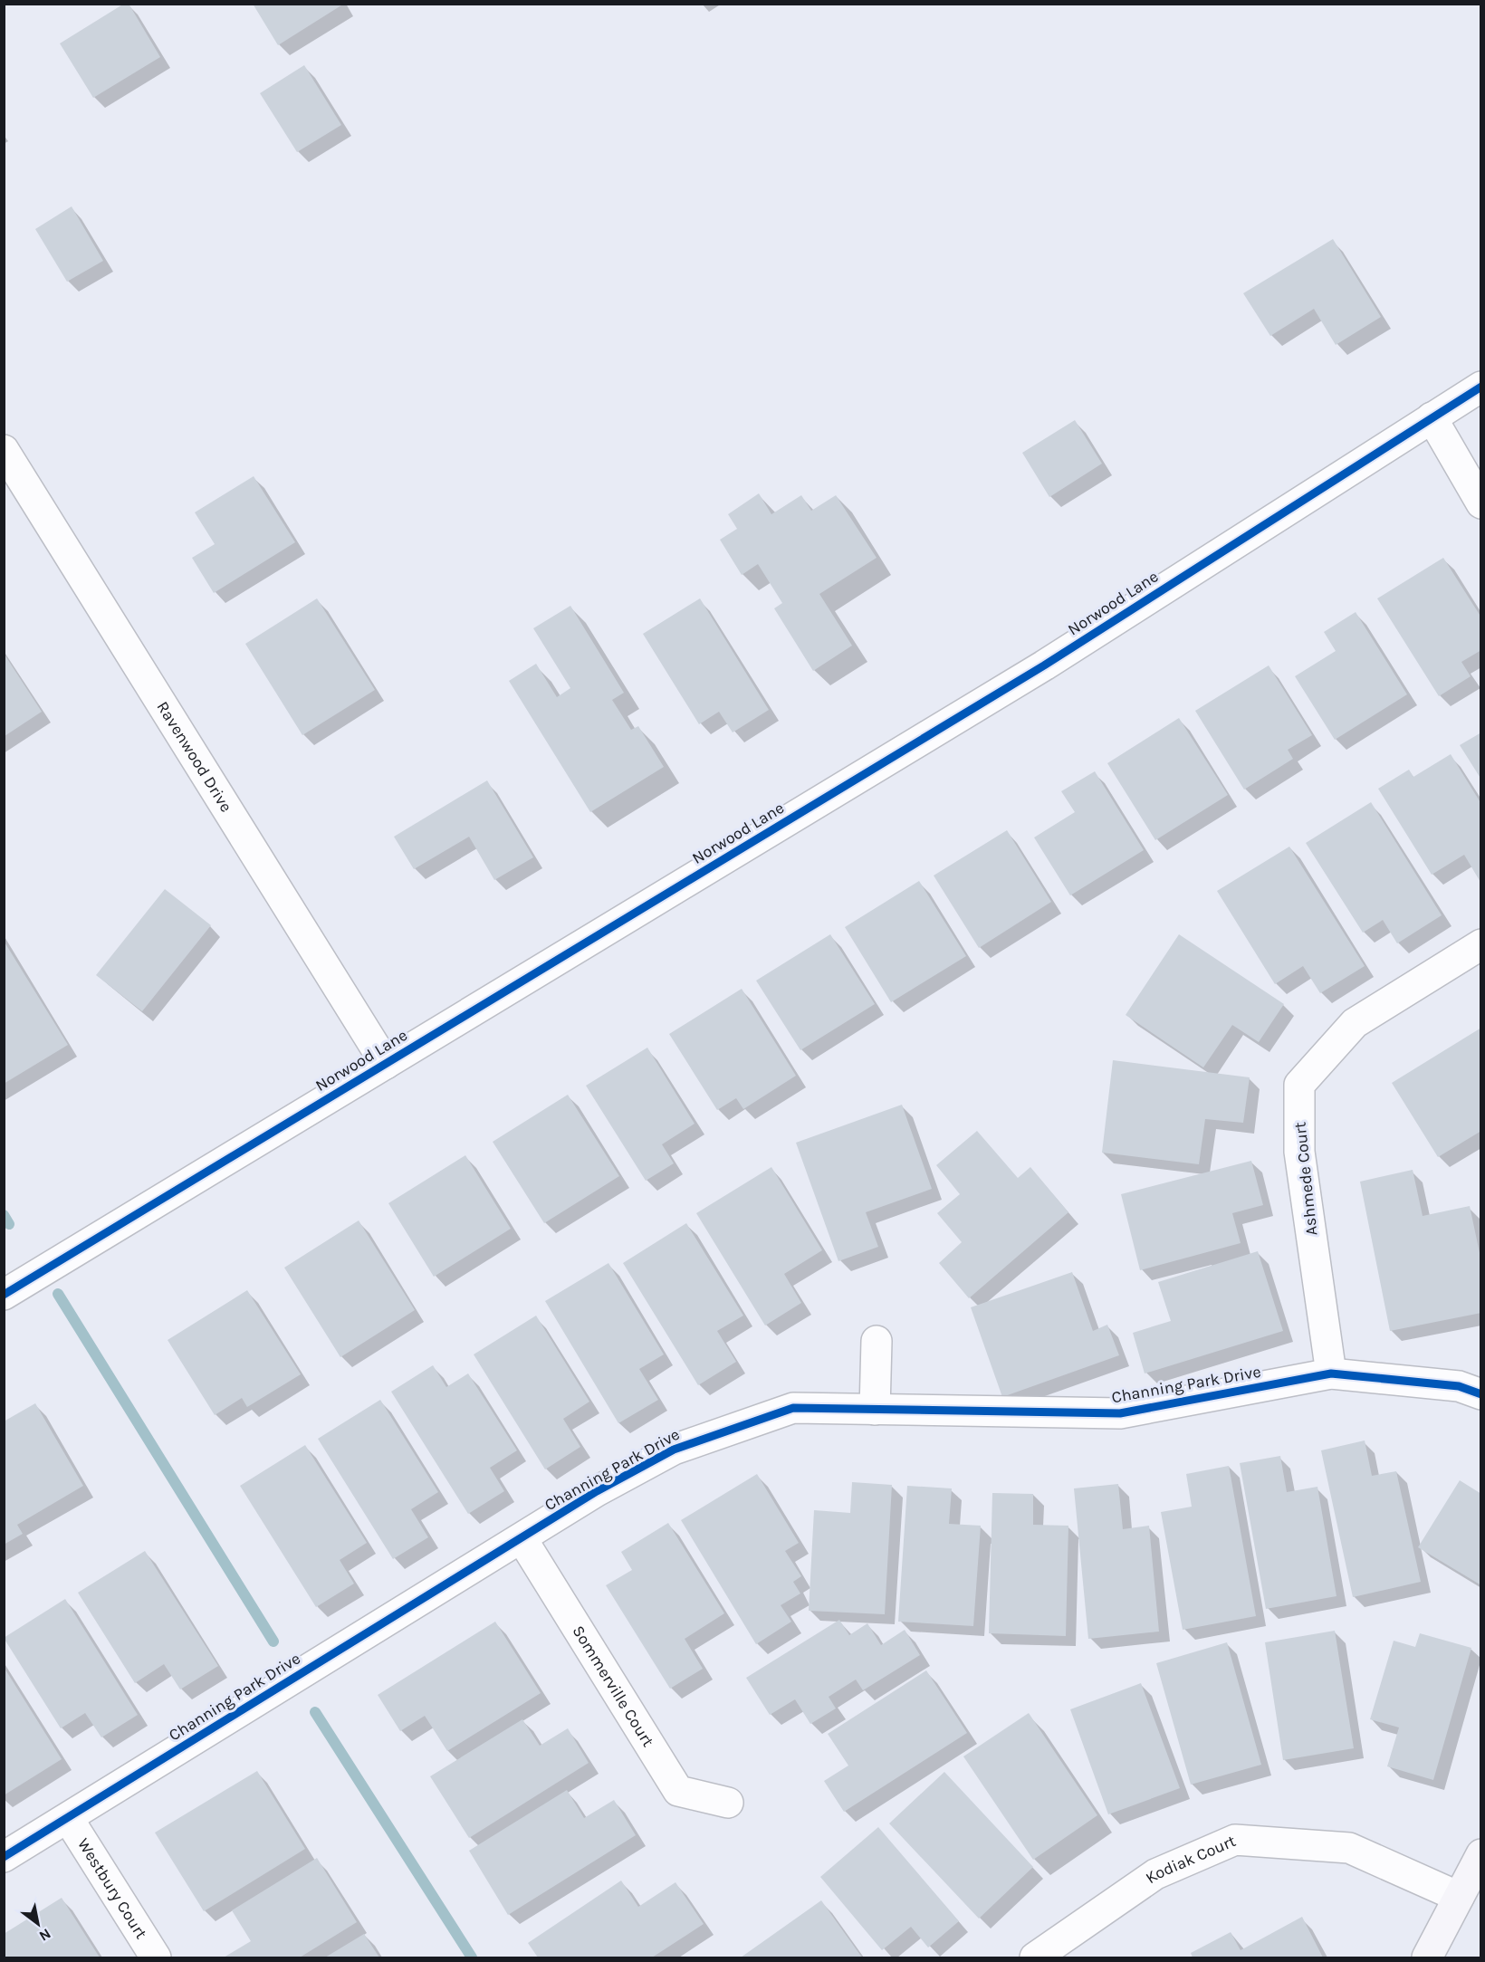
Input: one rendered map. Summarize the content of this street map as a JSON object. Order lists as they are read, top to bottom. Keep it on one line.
{"streets":{"street":["Norwood Lane","Ravenwood Drive","Ashmede Court","Channing Park Drive","Sommerville Court","Kodiak Court","Westbury Court"]},"crossings":[["Norwood Lane","Ravenwood Drive"],["Ashmede Court","Channing Park Drive"],["Channing Park Drive","Sommerville Court"],["Channing Park Drive","Westbury Court"]],"north":"bottom right"}
